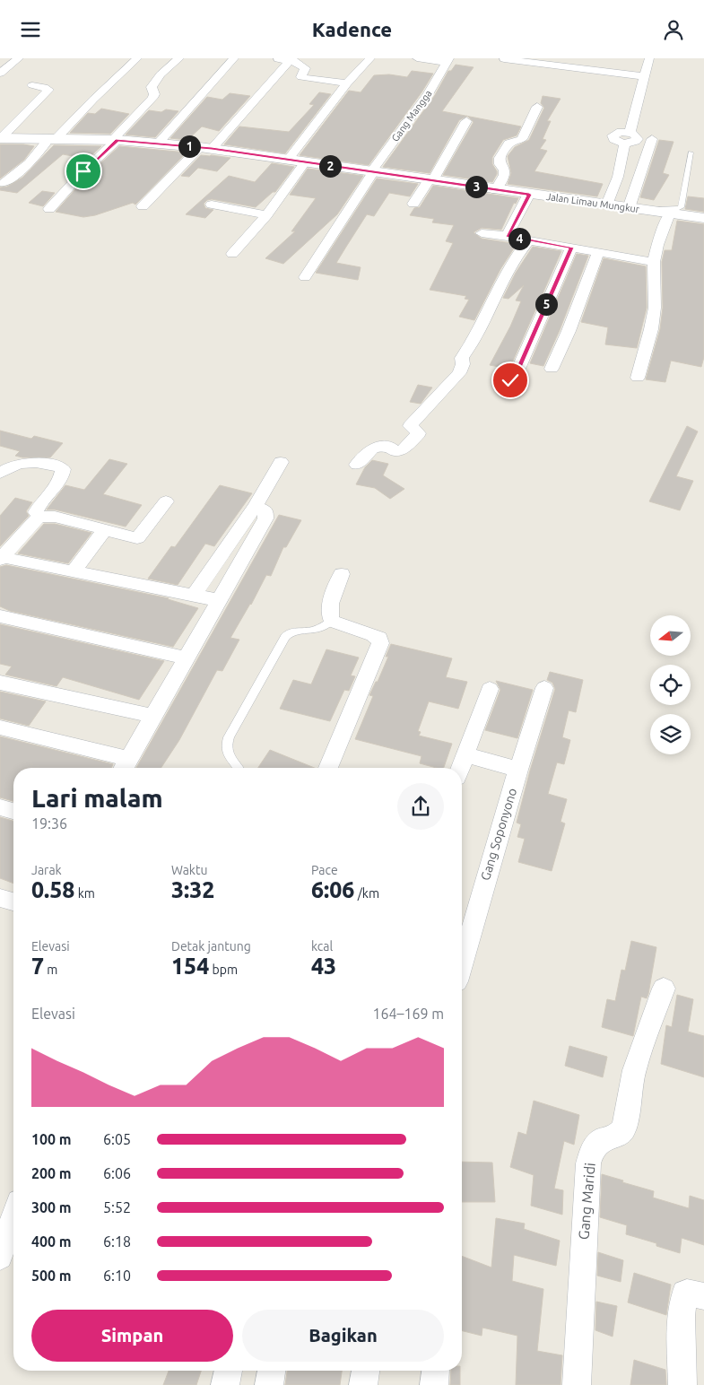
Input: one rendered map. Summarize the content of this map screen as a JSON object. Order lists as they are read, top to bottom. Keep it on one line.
{"streets":{"street":["Gang Mangga","Jalan Limau Mungkur","Gang Soponyono","Gang Maridi"]},"crossings":[["Gang Mangga","Jalan Limau Mungkur"]],"north":"left","page":{"header":"Kadence","pins":["1","2","3","4","5"],"heading":["Lari malam","19:36"],"stats":[["Jarak","0.58 km"],["Waktu","3:32"],["Pace","6:06 /km"],["Elevasi","7 m"],["Detak jantung","154 bpm"],["kcal","43"]],"chart":["Elevasi","164–169 m"],"list":[{"name":"100 m","note":"6:05"},{"name":"200 m","note":"6:06"},{"name":"300 m","note":"5:52"},{"name":"400 m","note":"6:18"},{"name":"500 m","note":"6:10"}],"buttons":["Simpan","Bagikan"]}}
